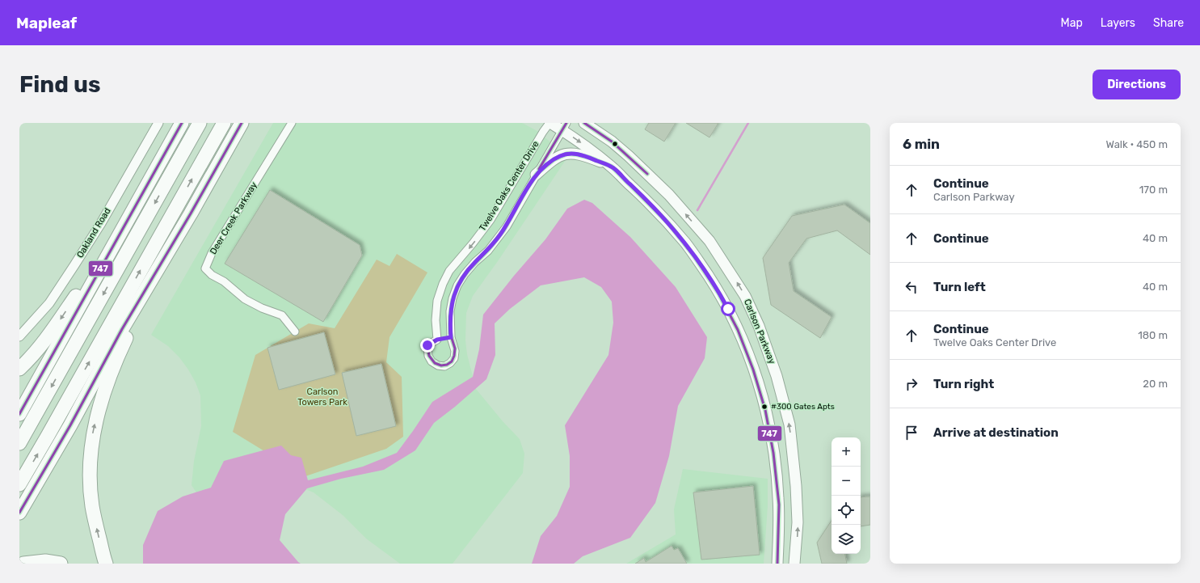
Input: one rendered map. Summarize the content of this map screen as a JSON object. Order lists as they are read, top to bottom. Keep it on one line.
{"streets":{"main road":["Carlson Parkway"],"street":["Twelve Oaks Center Drive","Deer Creek Parkway","Oakland Road"]},"crossings":[["Twelve Oaks Center Drive","Carlson Parkway"]],"parks":["Carlson Towers Park"],"places":["#300 Gates Apts"],"lines":["transit line 747"],"page":{"header":"Mapleaf","nav":["Map","Layers","Share"],"buttons":"Directions","title":"Find us","heading":["6 min","Walk · 450 m"],"list":[["Continue","Carlson Parkway","170 m"],["Continue","40 m"],["Turn left","40 m"],["Continue","Twelve Oaks Center Drive","180 m"],["Turn right","20 m"],"Arrive at destination"],"map_buttons":["+","−"]}}
